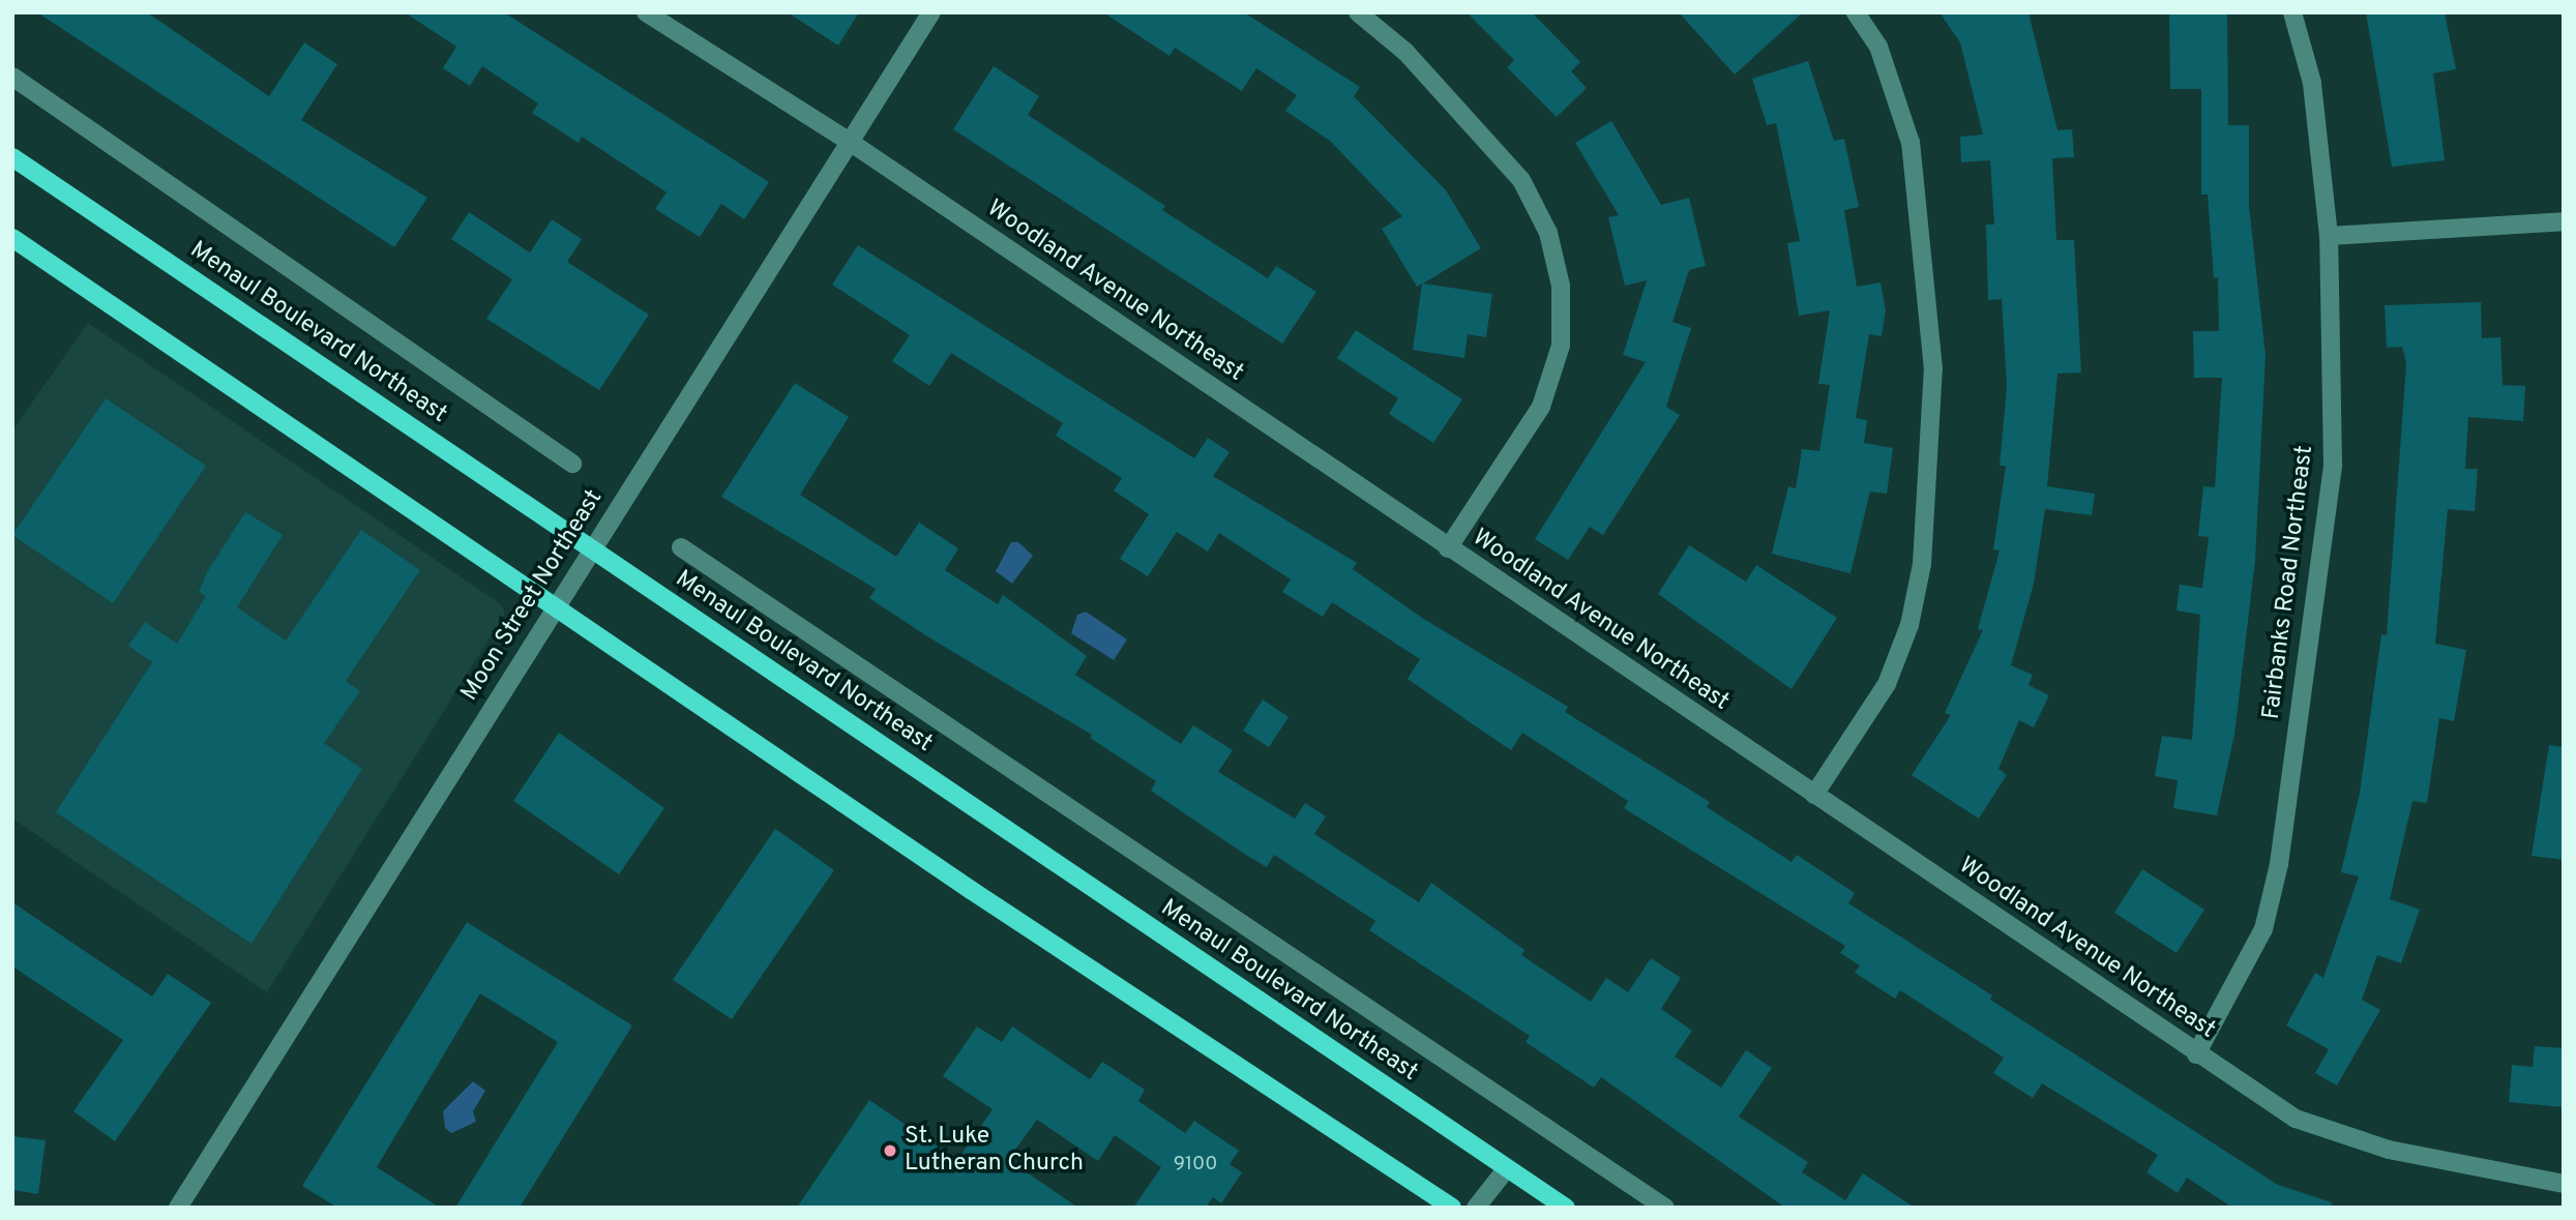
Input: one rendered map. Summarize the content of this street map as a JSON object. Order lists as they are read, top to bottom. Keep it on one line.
{"streets":{"main road":["Menaul Boulevard Northeast"],"street":["Woodland Avenue Northeast","Fairbanks Road Northeast","Moon Street Northeast"]},"crossings":[["Woodland Avenue Northeast","Fairbanks Road Northeast"],["Woodland Avenue Northeast","Moon Street Northeast"],["Menaul Boulevard Northeast","Moon Street Northeast"]],"places":["St. Luke Lutheran Church"],"house_numbers":["9100"]}
